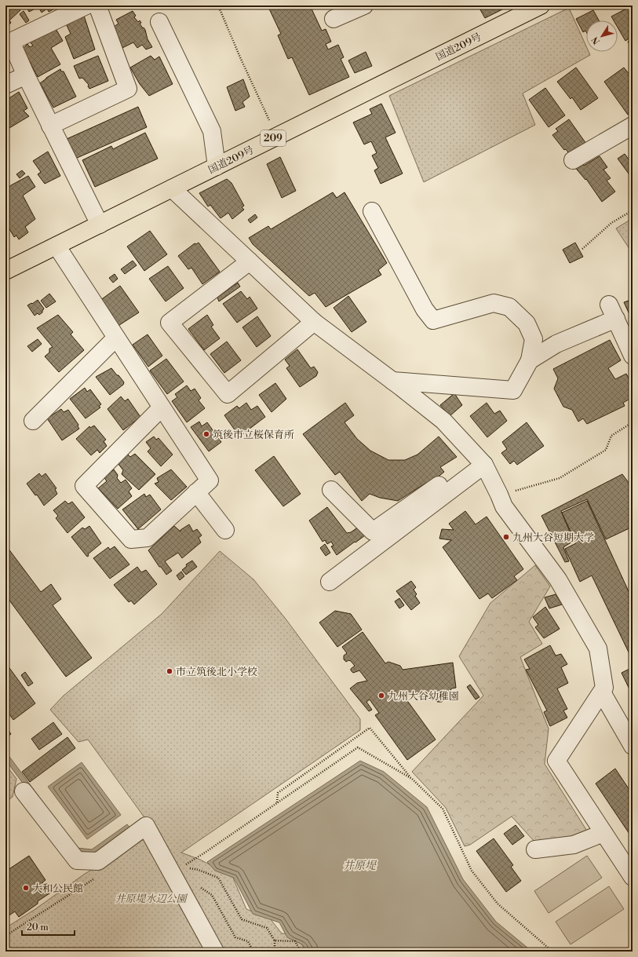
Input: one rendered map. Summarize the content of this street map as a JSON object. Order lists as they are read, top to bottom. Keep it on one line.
{"streets":{"highway":["国道209号","209"]},"water":["井原堤"],"parks":["井原堤水辺公園"],"places":["筑後市立桜保育所","九州大谷短期大学","市立筑後北小学校","九州大谷幼稚園","大和公民館"],"scale_bar":"20 m","north":"bottom left"}
